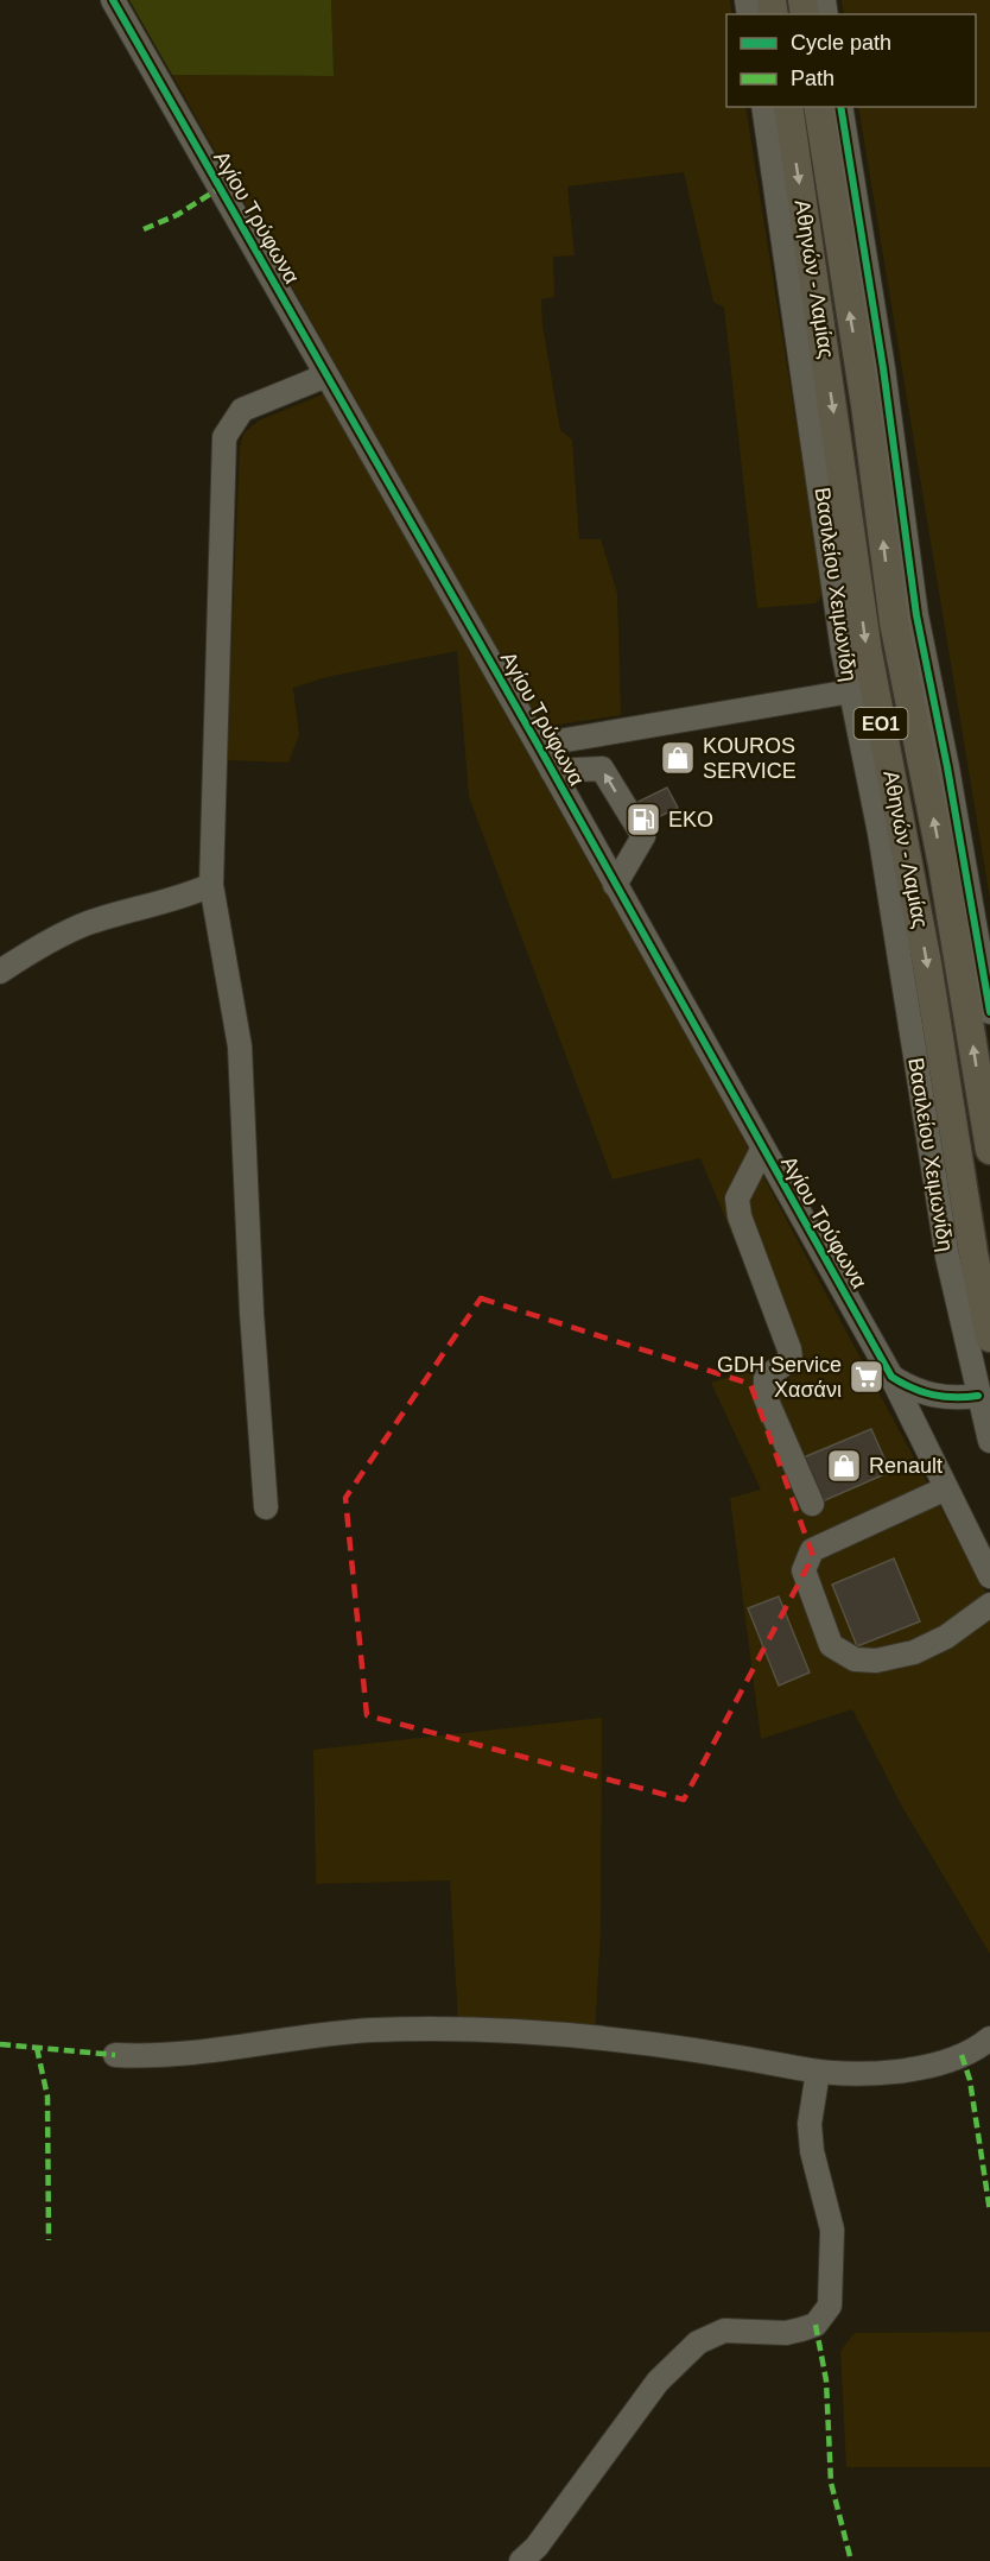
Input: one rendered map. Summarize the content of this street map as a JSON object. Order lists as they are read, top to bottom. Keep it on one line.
{"streets":{"main road":["Αθηνών - Λαμίας","ΕΟ1"],"street":["Αγίου Τρύφωνα","Βασιλείου Χειμωνίδη"]},"places":{"shop":["KOUROS SERVICE","Renault"],"fuel station":["EKO"],"supermarket":["GDH Service Χασάνι"]},"legend":["Cycle path","Path"]}
